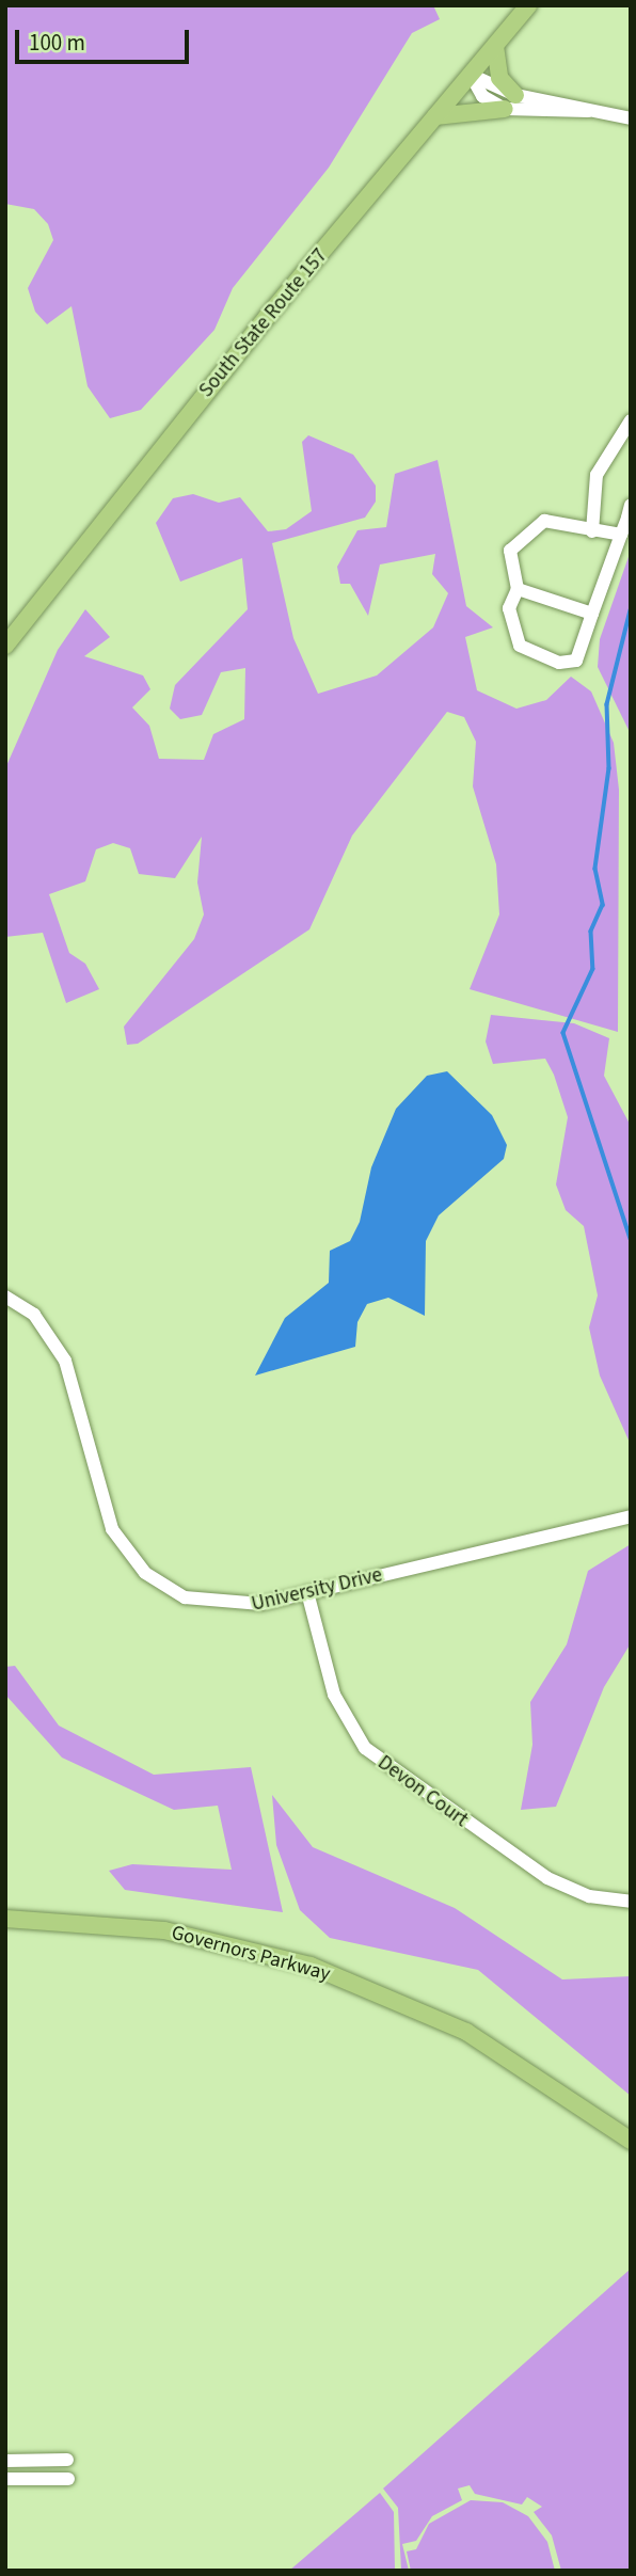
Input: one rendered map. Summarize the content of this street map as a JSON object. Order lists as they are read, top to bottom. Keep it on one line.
{"streets":{"main road":["South State Route 157","Governors Parkway"],"street":["University Drive","Devon Court"]},"crossings":[["University Drive","Devon Court"]],"scale_bar":"100 m"}
